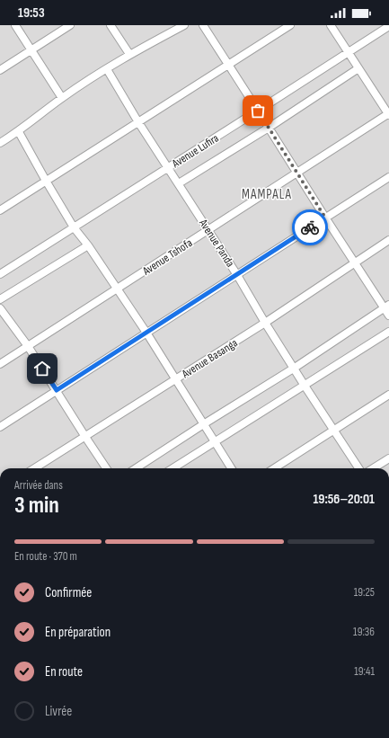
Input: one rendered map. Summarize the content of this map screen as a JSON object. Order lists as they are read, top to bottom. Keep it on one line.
{"streets":{"street":["Avenue Lufira","Avenue Panda","Avenue Tshofa","Avenue Basanga"]},"crossings":[["Avenue Lufira","Avenue Panda"],["Avenue Panda","Avenue Tshofa"],["Avenue Panda","Avenue Basanga"]],"districts":["MAMPALA"],"page":{"status":"19:53","heading":["3 min","Arrivée dans","19:56–20:01"],"bar":"En route · 370 m","list":[["Confirmée","19:25"],["En préparation","19:36"],["En route","19:41"],"Livrée"]}}
